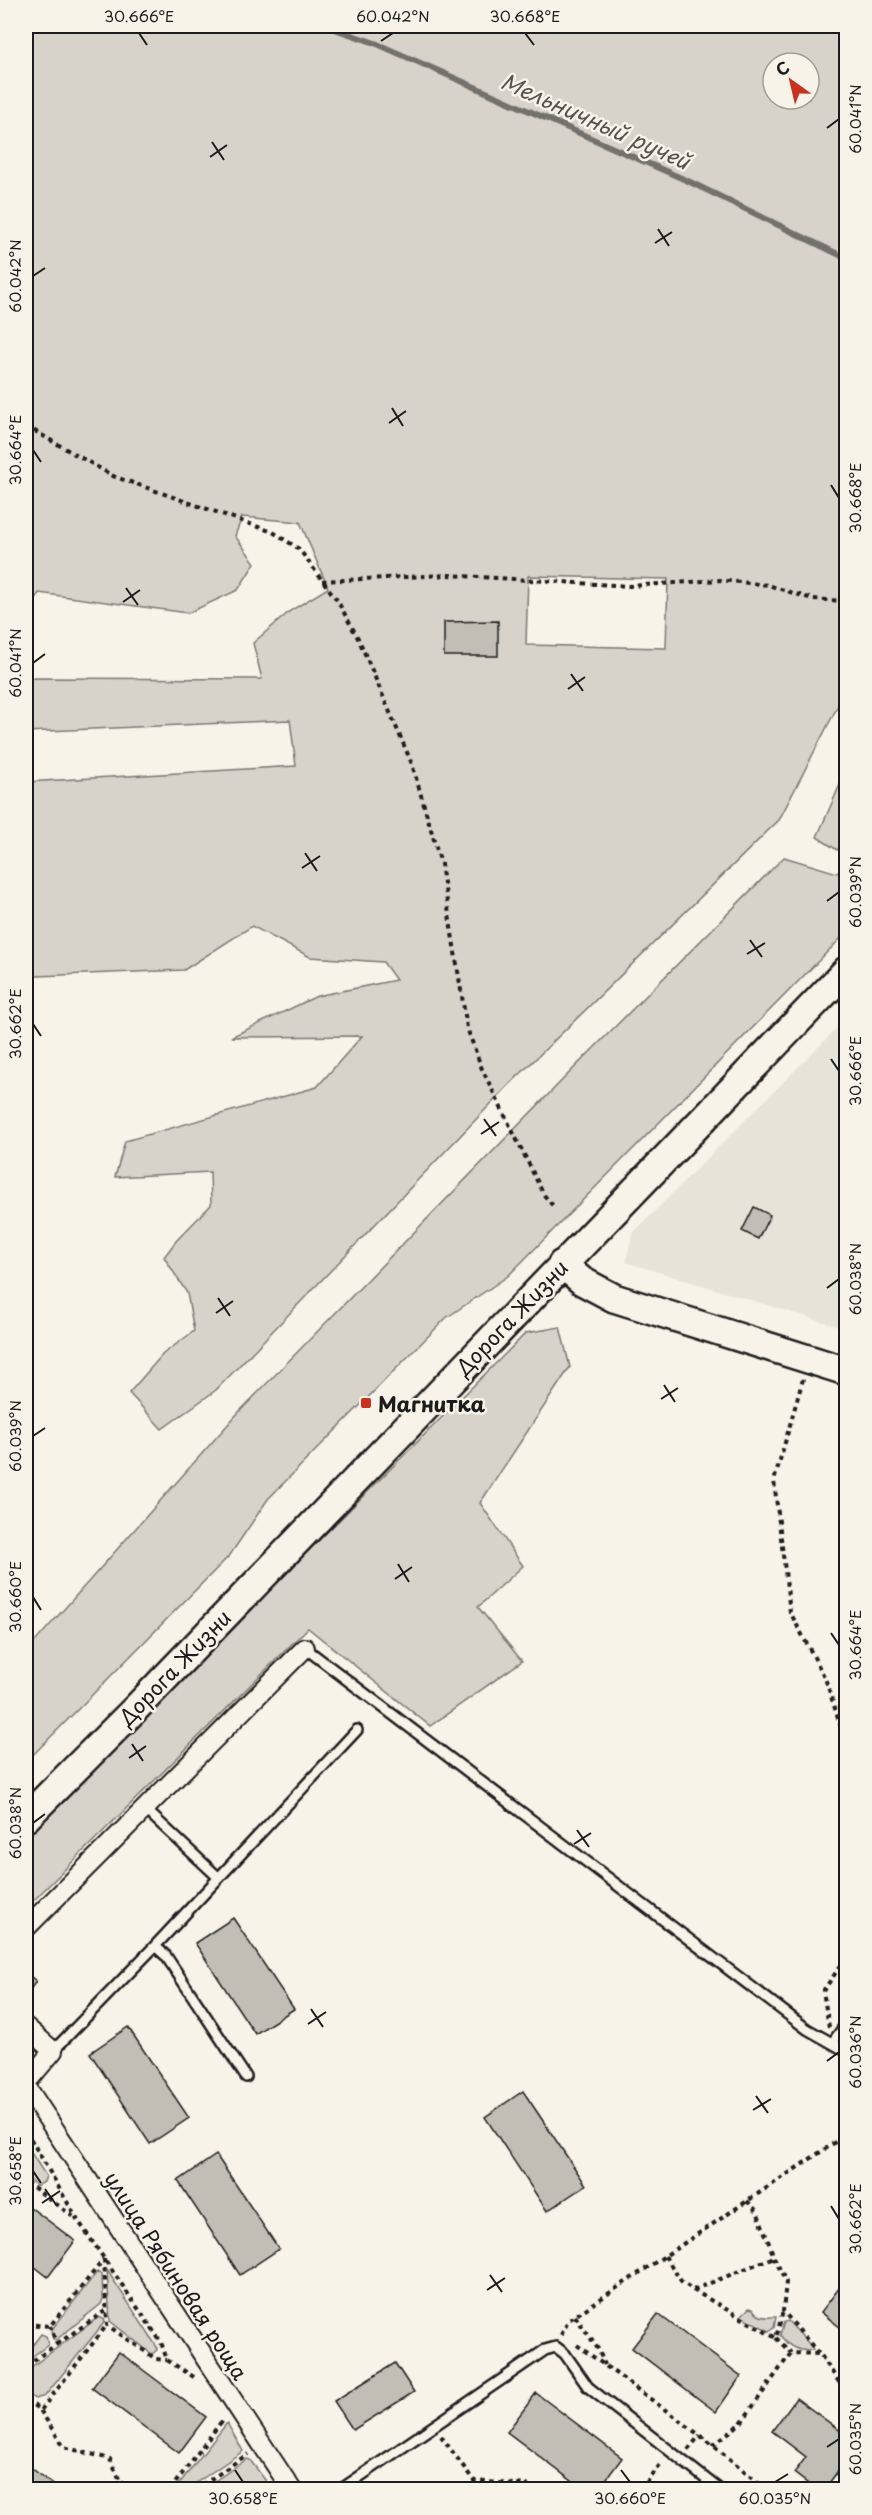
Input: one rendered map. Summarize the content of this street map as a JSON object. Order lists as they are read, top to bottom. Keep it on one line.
{"streets":{"main road":["Дорога Жизни"],"street":["улица Рябиновая роща"]},"water":["Мельничный ручей"],"places":{"transit":["Магнитка"]},"north":"top left","coordinates":["30.666°E","60.042°N","30.668°E","60.041°N","30.664°E","60.039°N","30.662°E","60.038°N","30.660°E","60.036°N","30.658°E","60.035°N"]}
